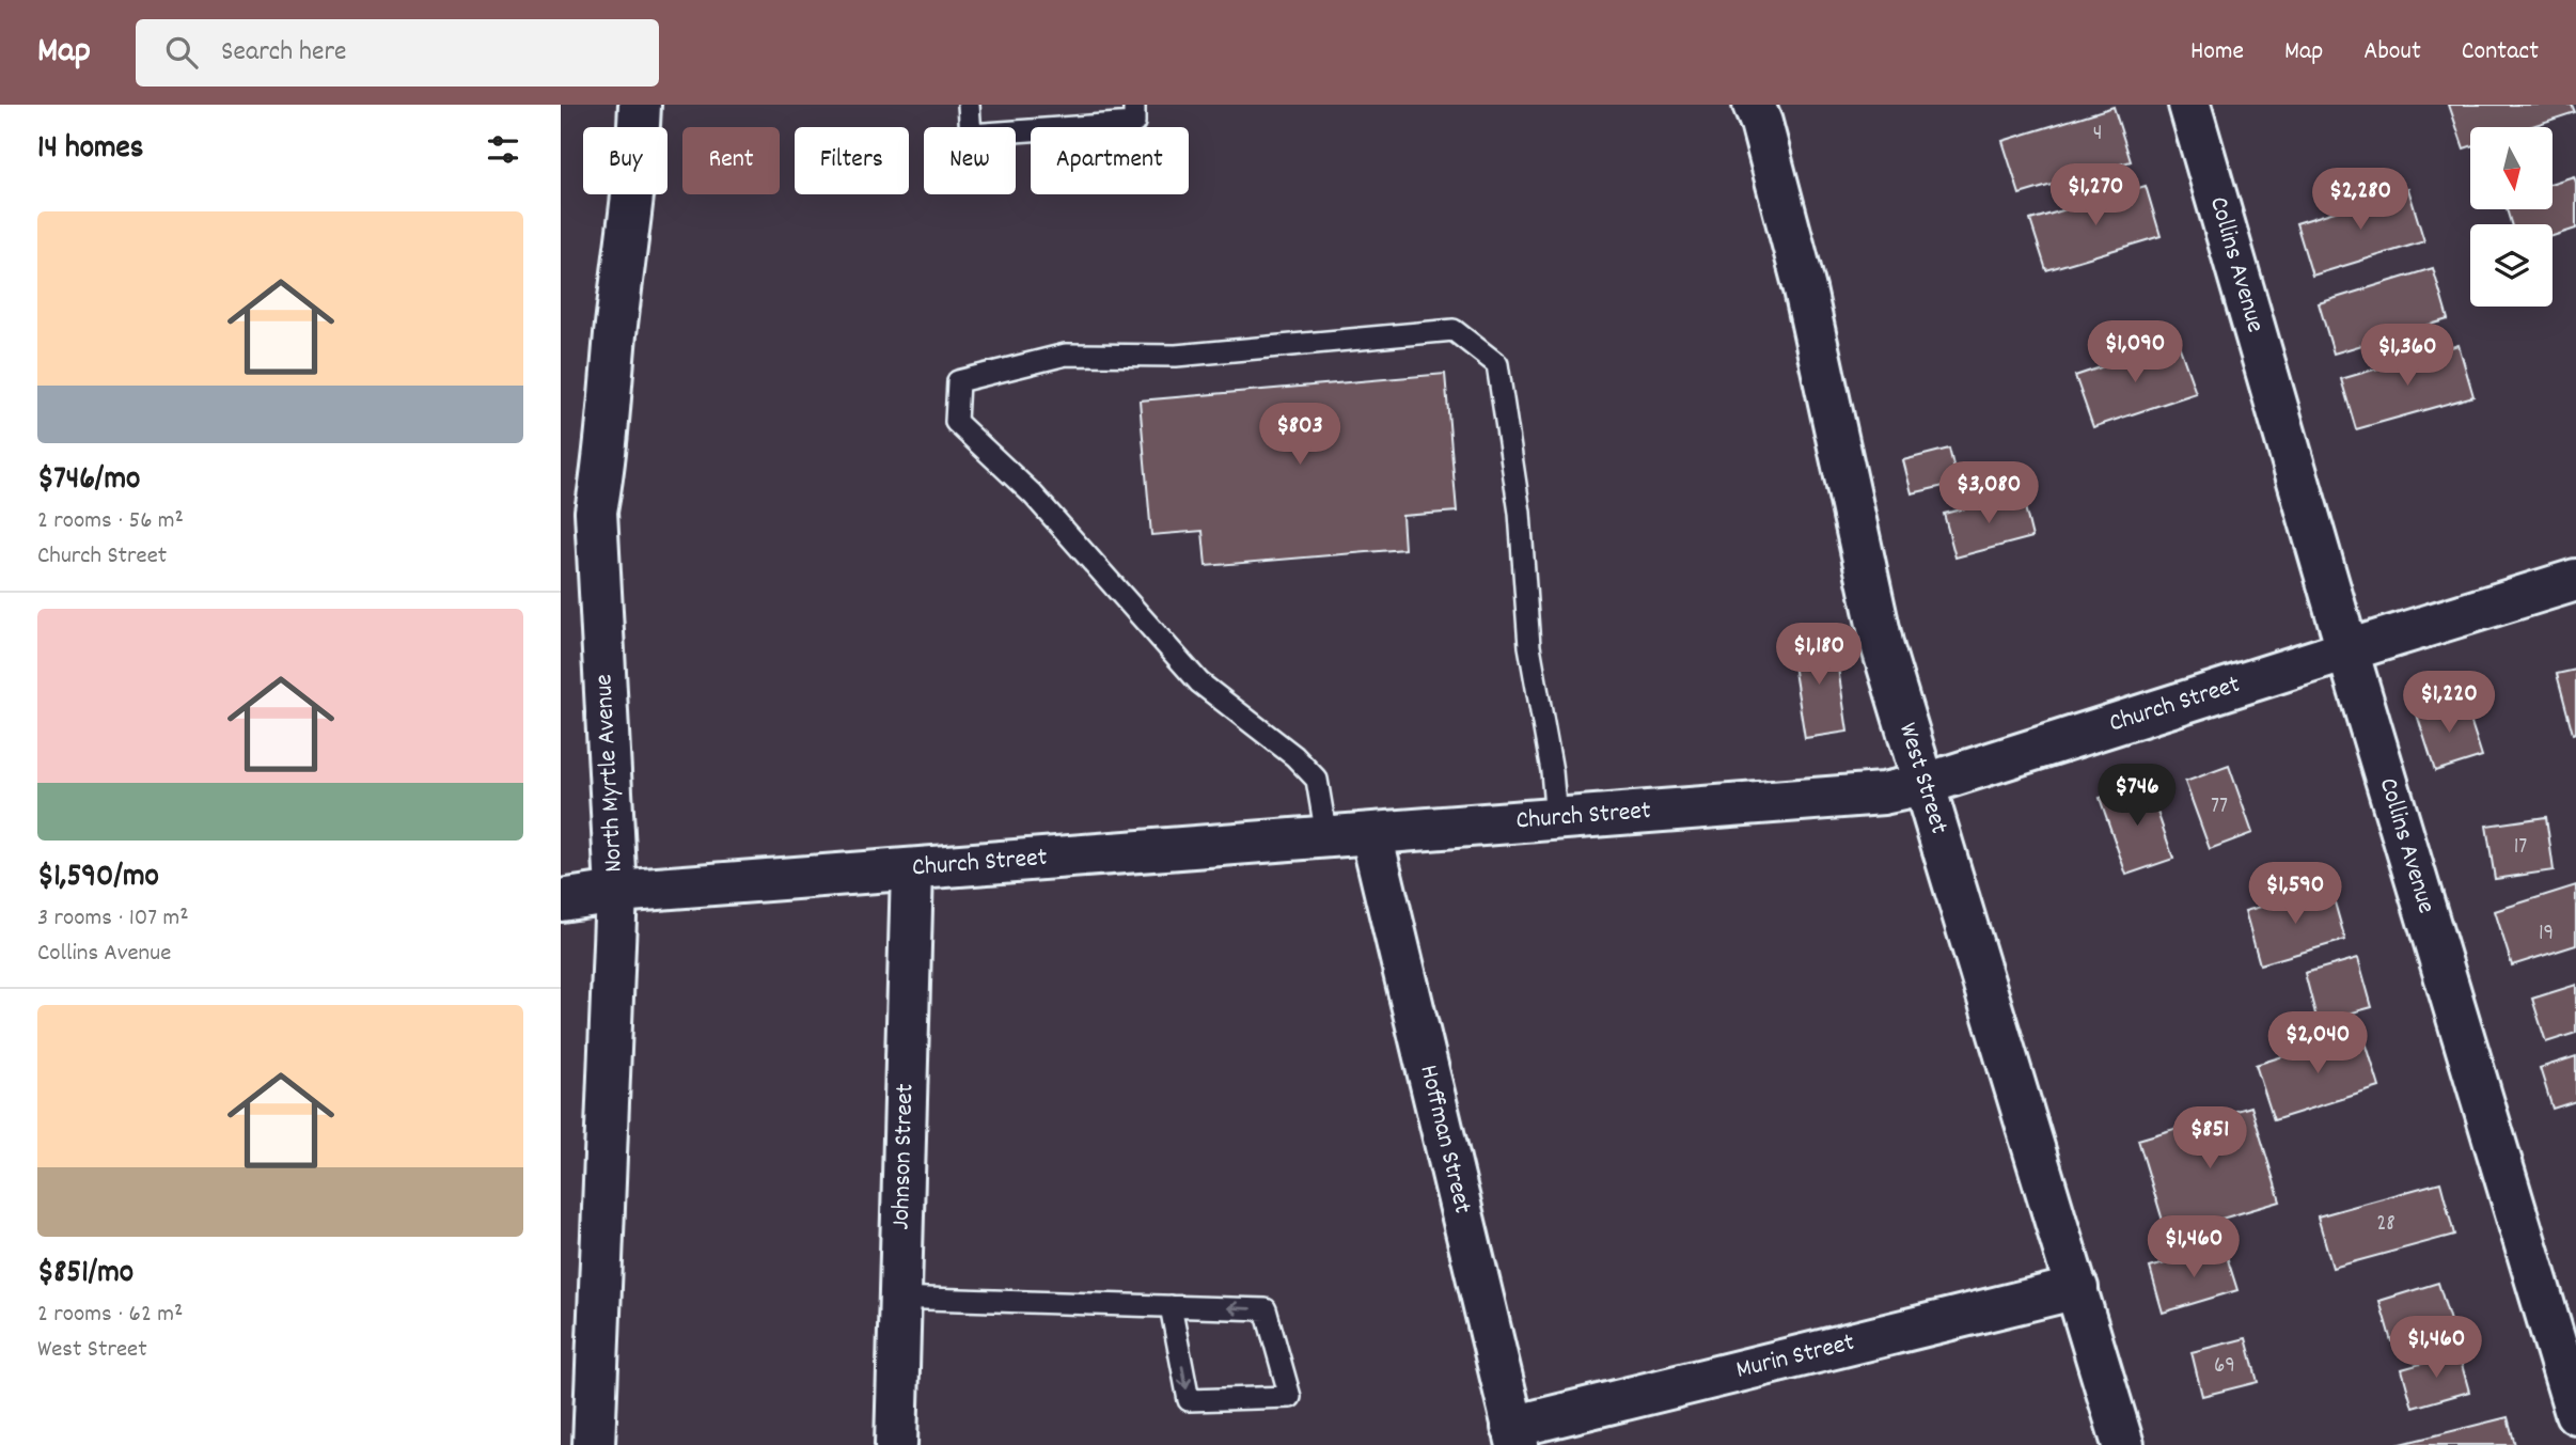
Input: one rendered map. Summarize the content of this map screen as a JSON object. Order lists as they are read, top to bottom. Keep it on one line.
{"streets":{"street":["Collins Avenue","Church Street","North Myrtle Avenue","West Street","Hoffman Street","Johnson Street","Murin Street"]},"crossings":[["Collins Avenue","Church Street"],["Church Street","North Myrtle Avenue"],["Church Street","West Street"],["Church Street","Hoffman Street"],["Church Street","Johnson Street"],["West Street","Murin Street"],["Hoffman Street","Murin Street"]],"house_numbers":["4","77","17","19","28","69"],"north":"bottom","page":{"header":"Map","search":"Search here","nav":["Home","Map","About","Contact"],"heading":"14 homes","chip":["Buy","Rent","Filters","New","Apartment"],"price":["$1,270","$2,280","$1,090","$1,360","$803","$3,080","$1,180","$1,220","$746","$1,590","$2,040","$851","$1,460","$1,460"],"list":[{"name":"$746/mo","note":"2 rooms · 56 m² · Church Street"},{"name":"$1,590/mo","note":"3 rooms · 107 m² · Collins Avenue"},{"name":"$851/mo","note":"2 rooms · 62 m² · West Street"}]}}
